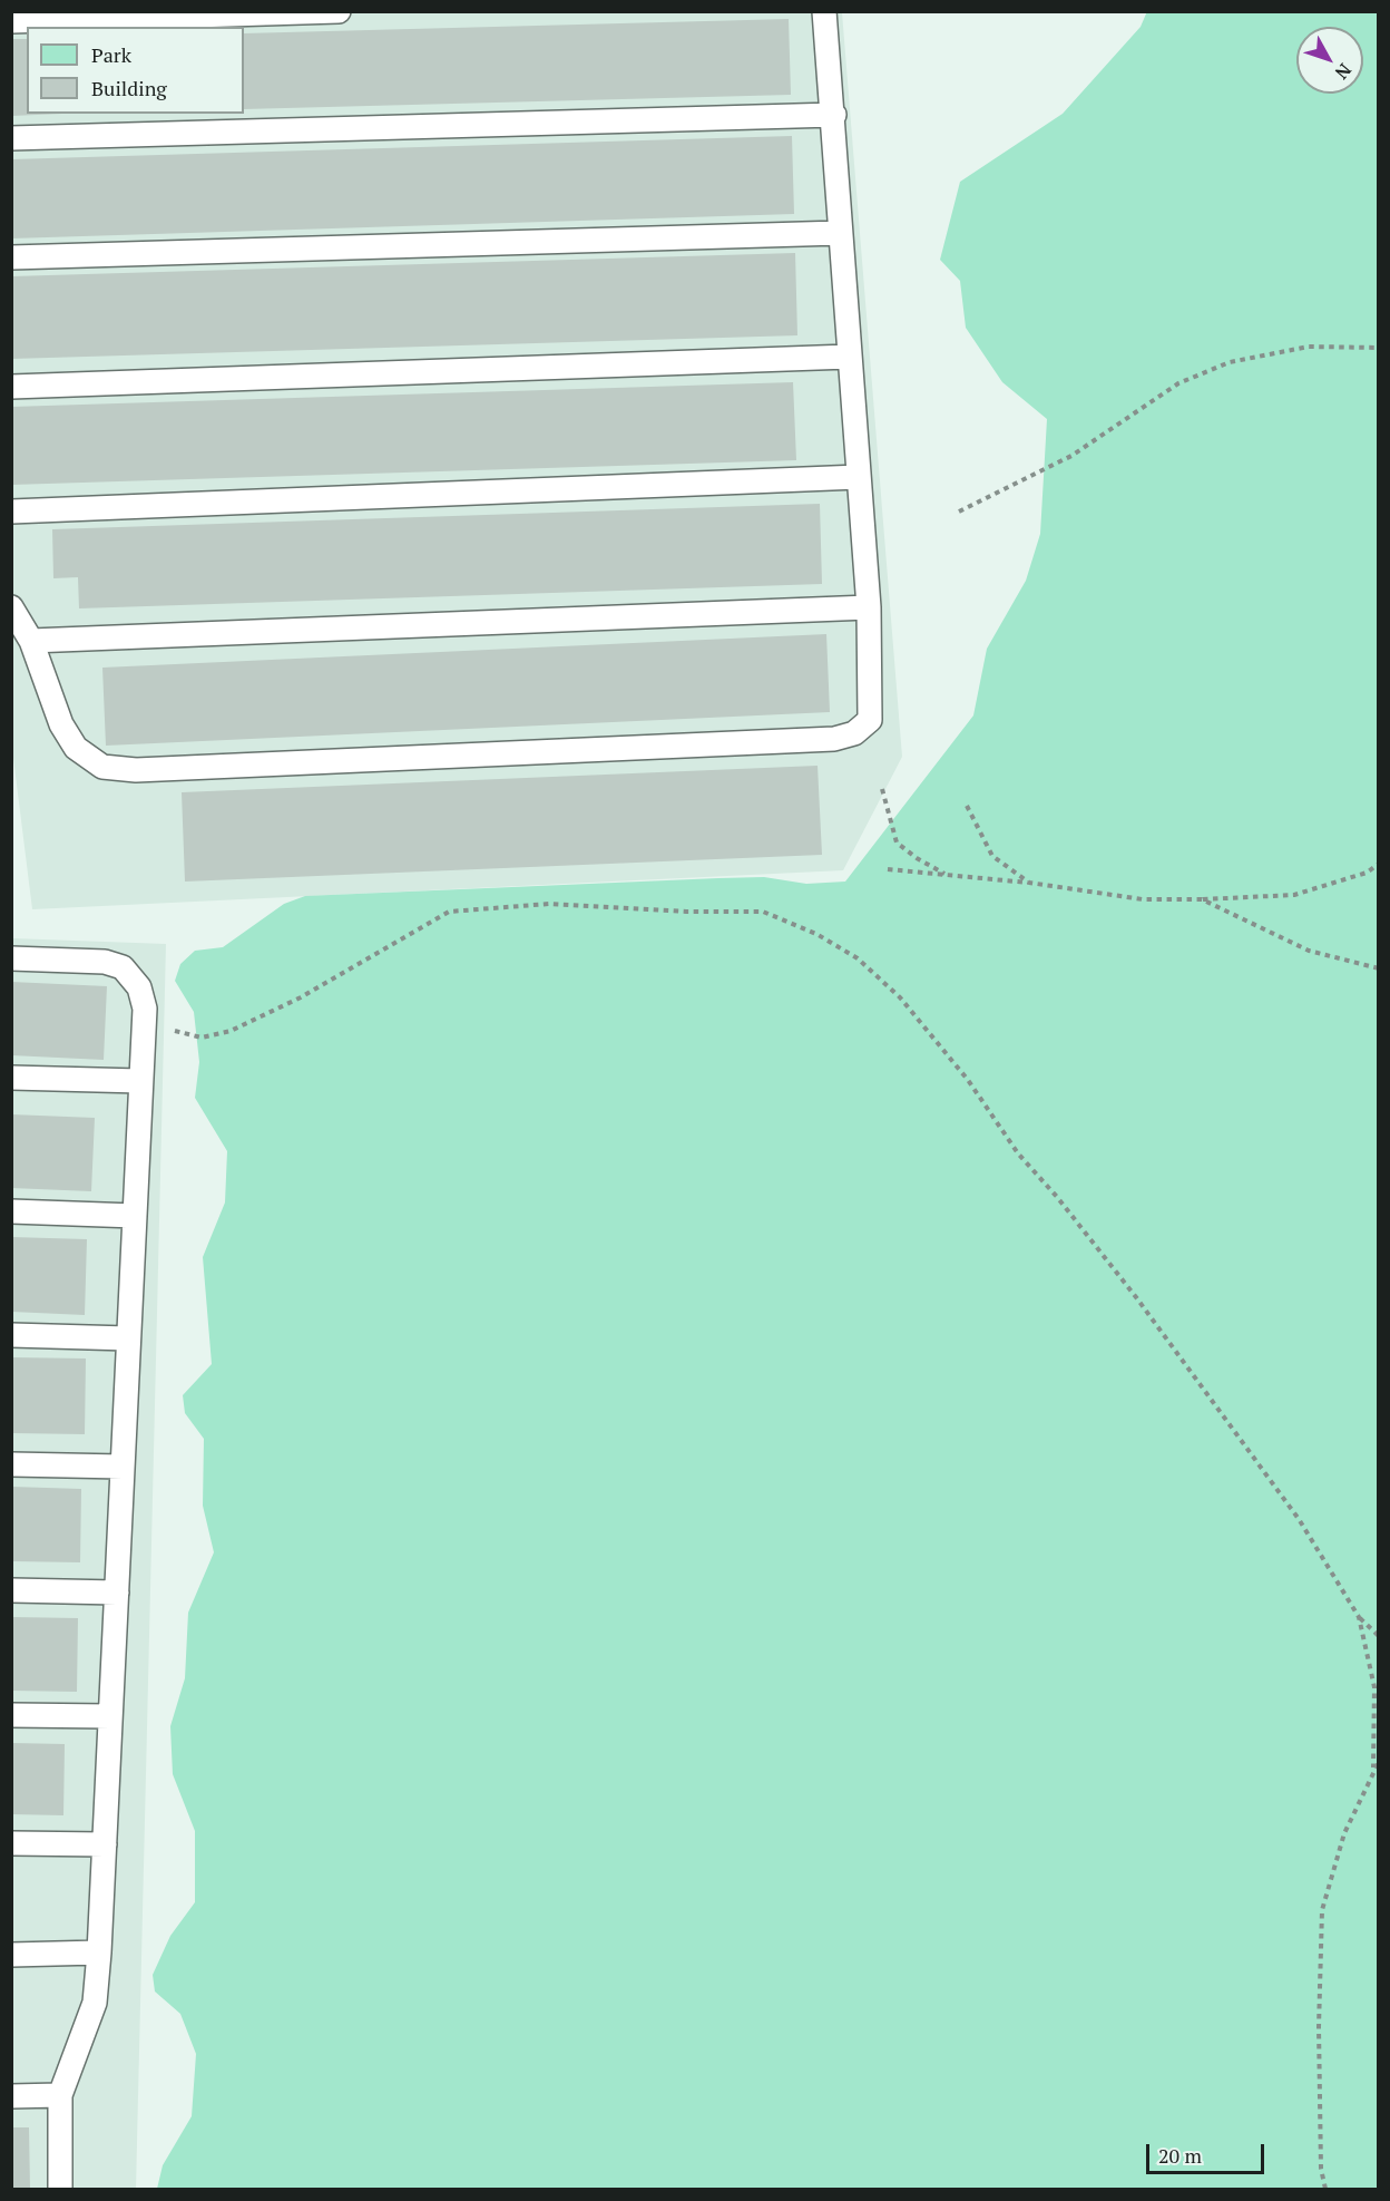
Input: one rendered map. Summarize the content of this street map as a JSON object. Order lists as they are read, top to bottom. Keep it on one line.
{"legend":["Park","Building"],"scale_bar":"20 m","north":"bottom right"}
